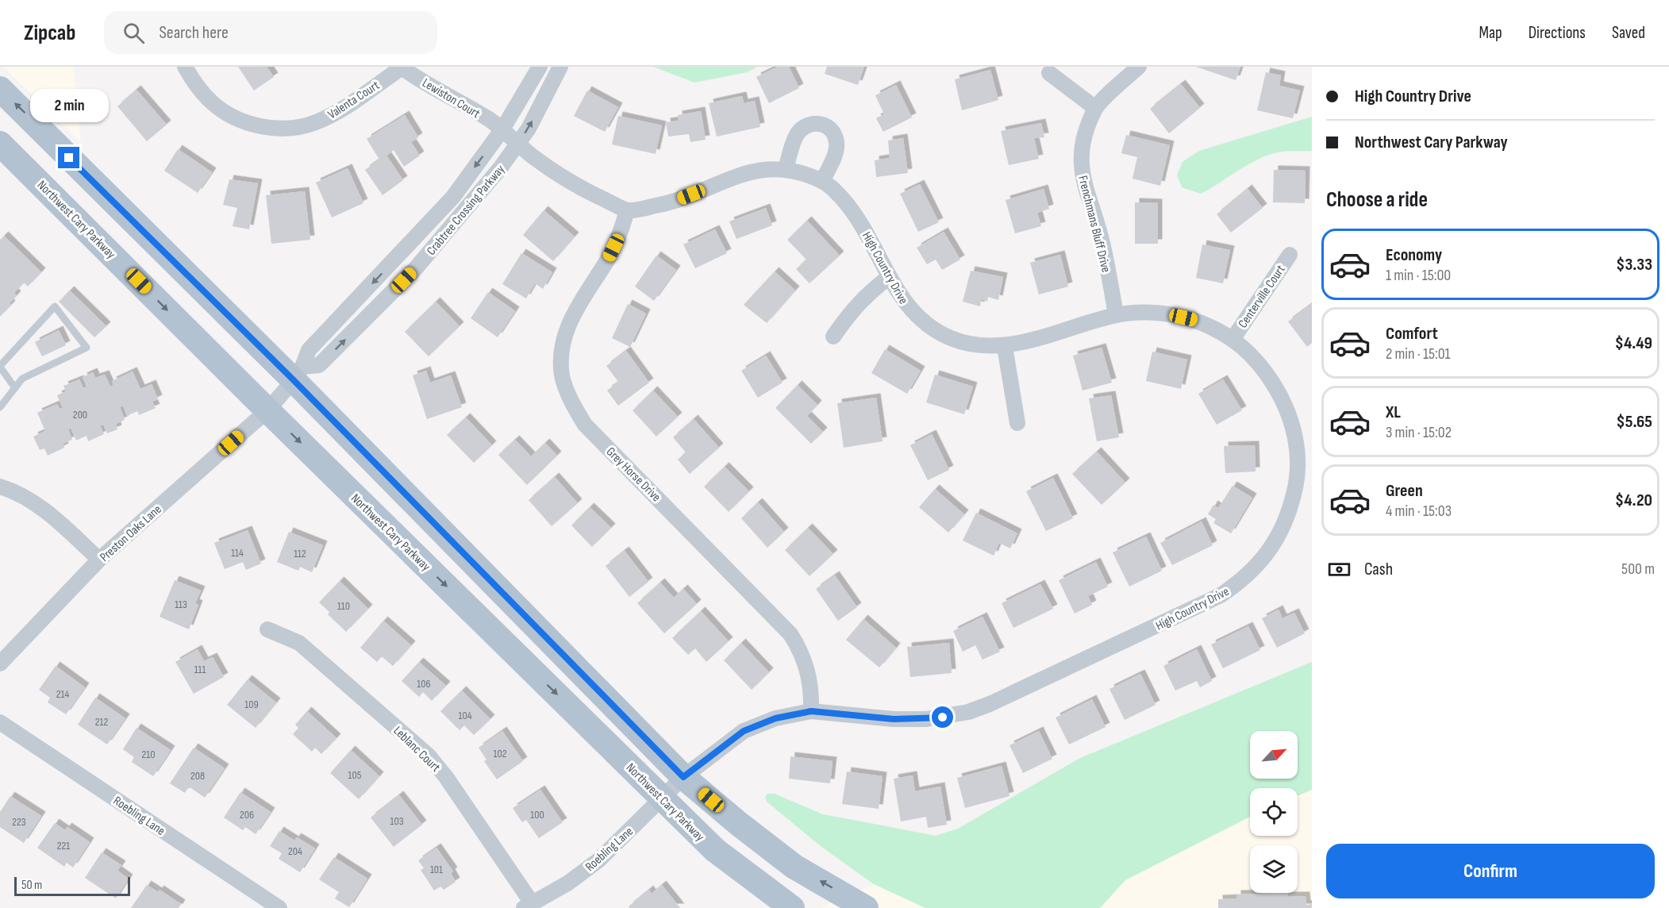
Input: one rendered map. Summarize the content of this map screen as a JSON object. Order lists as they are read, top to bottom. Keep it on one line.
{"streets":{"main road":["Northwest Cary Parkway"],"street":["Lewiston Court","Valenta Court","Crabtree Crossing Parkway","Frenchmans Bluff Drive","High Country Drive","Centerville Court","Grey Horse Drive","Preston Oaks Lane","Leblanc Court","Roebling Lane"]},"crossings":[["Lewiston Court","Valenta Court"],["Lewiston Court","Crabtree Crossing Parkway"],["Crabtree Crossing Parkway","Northwest Cary Parkway"],["Crabtree Crossing Parkway","Preston Oaks Lane"],["Northwest Cary Parkway","Preston Oaks Lane"],["Northwest Cary Parkway","Roebling Lane"],["Frenchmans Bluff Drive","High Country Drive"],["High Country Drive","Centerville Court"],["High Country Drive","Grey Horse Drive"],["High Country Drive","Roebling Lane"],["Leblanc Court","Roebling Lane"]],"house_numbers":["200","114","112","113","110","111","106","214","109","104","212","102","210","105","208","206","100","103","223","221","204","101"],"scale_bar":"50 m","north":"top right","page":{"header":"Zipcab","search":"Search here","nav":["Map","Directions","Saved"],"banner":["High Country Drive","Northwest Cary Parkway"],"bubble":"2 min","heading":"Choose a ride","list":[{"name":"Economy","note":"1 min · 15:00","value":"$3.33"},{"name":"Comfort","note":"2 min · 15:01","value":"$4.49"},{"name":"XL","note":"3 min · 15:02","value":"$5.65"},{"name":"Green","note":"4 min · 15:03","value":"$4.20"}],"pay":["Cash","500 m"],"buttons":"Confirm","scale":"50 m"}}
